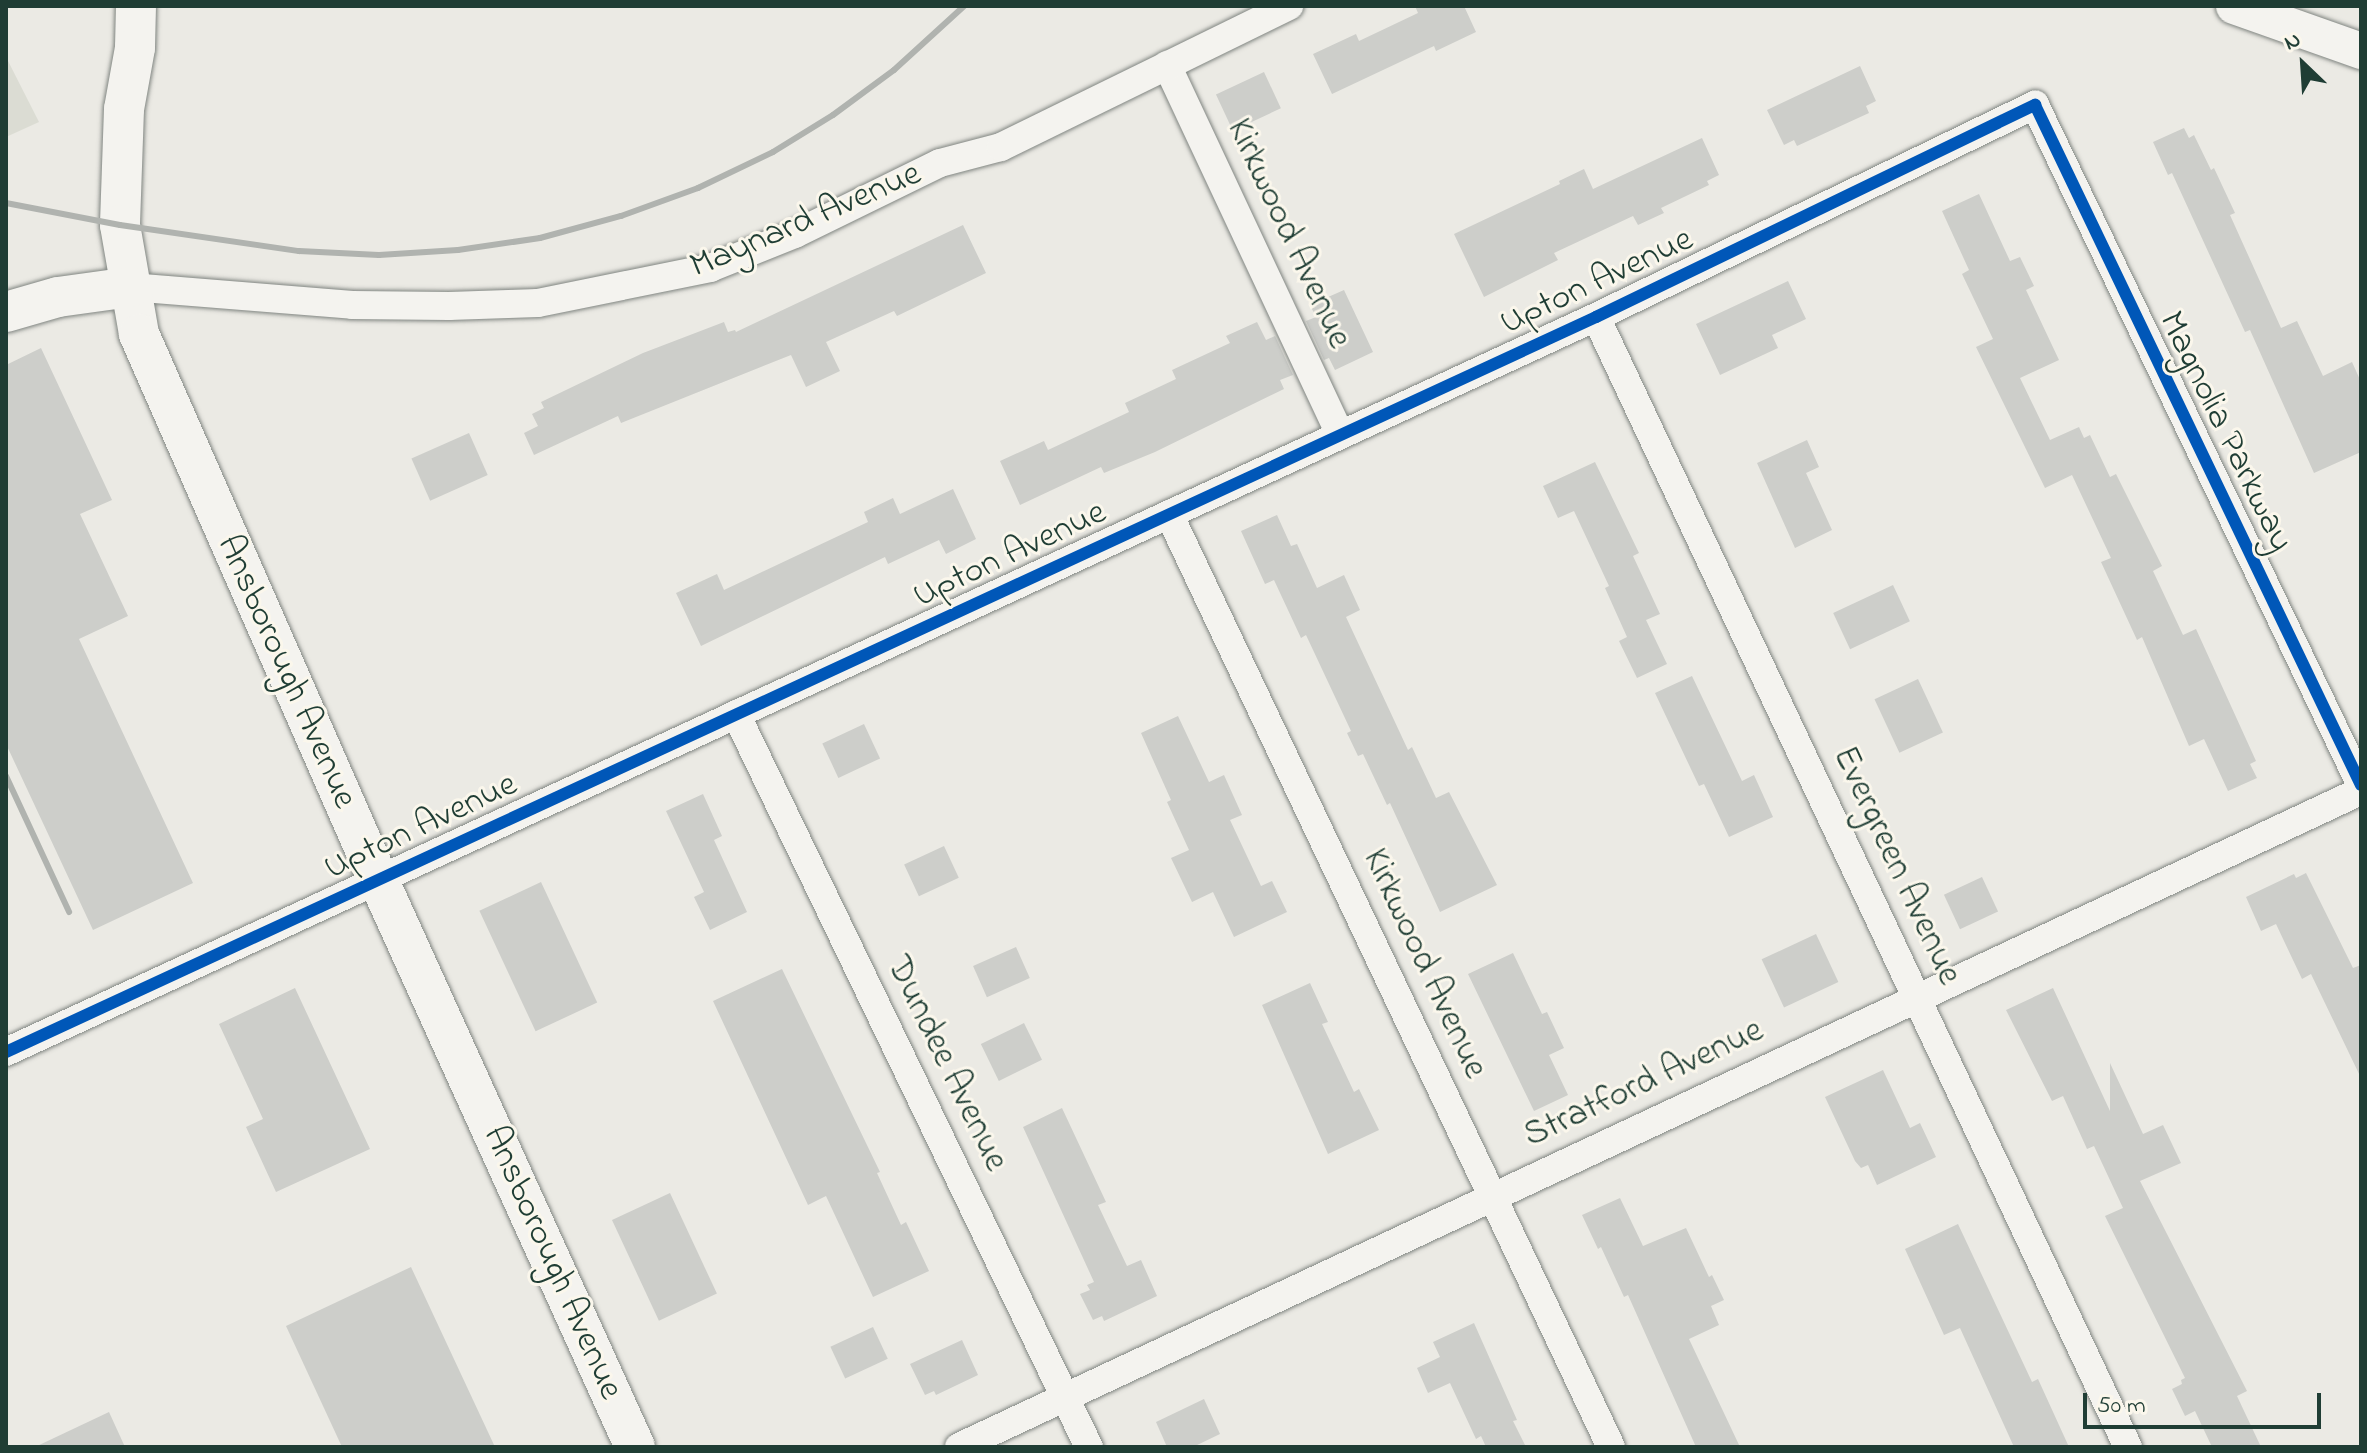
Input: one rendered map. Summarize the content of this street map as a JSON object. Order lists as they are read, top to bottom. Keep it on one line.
{"streets":{"main road":["Maynard Avenue","Ansborough Avenue"],"street":["Kirkwood Avenue","Upton Avenue","Magnolia Parkway","Evergreen Avenue","Dundee Avenue","Stratford Avenue"]},"crossings":[["Maynard Avenue","Kirkwood Avenue"],["Maynard Avenue","Ansborough Avenue"],["Kirkwood Avenue","Upton Avenue"],["Kirkwood Avenue","Stratford Avenue"],["Upton Avenue","Magnolia Parkway"],["Upton Avenue","Ansborough Avenue"],["Upton Avenue","Evergreen Avenue"],["Upton Avenue","Dundee Avenue"],["Magnolia Parkway","Stratford Avenue"],["Evergreen Avenue","Stratford Avenue"],["Dundee Avenue","Stratford Avenue"]],"scale_bar":"50 m","north":"top left"}
